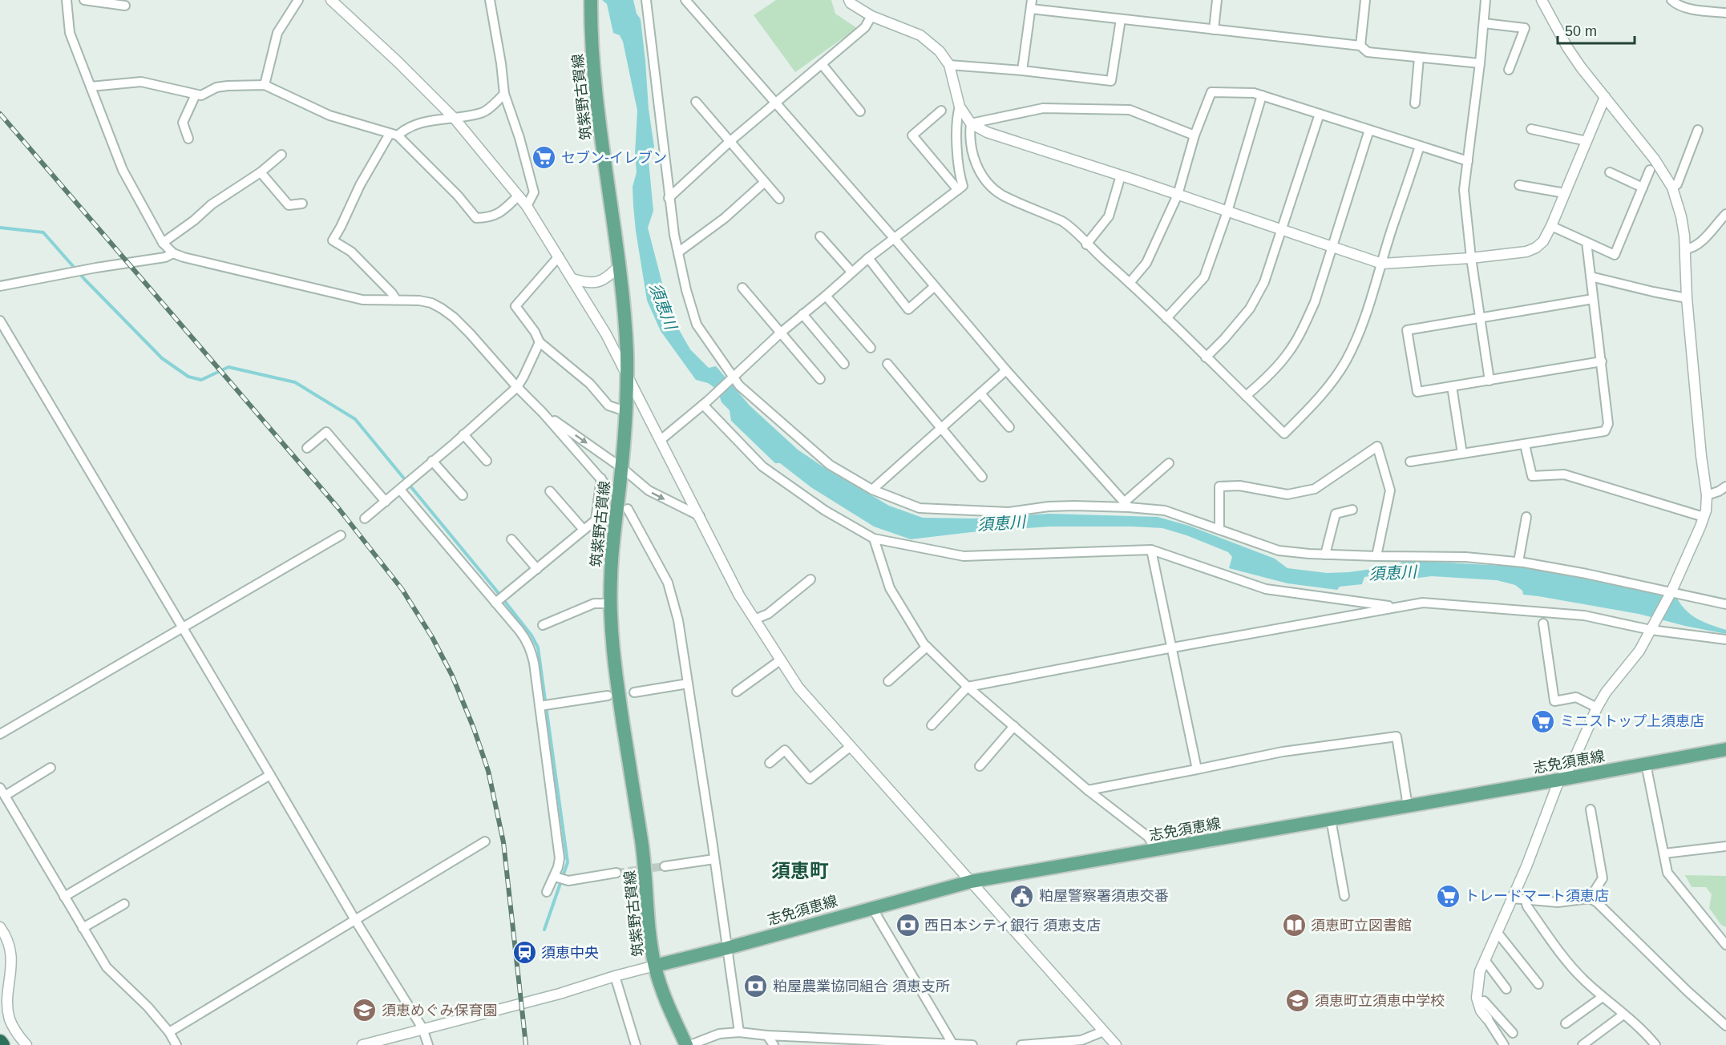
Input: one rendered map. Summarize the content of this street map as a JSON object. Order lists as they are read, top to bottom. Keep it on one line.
{"streets":{"main road":["筑紫野古賀線","志免須恵線"]},"crossings":[["筑紫野古賀線","志免須恵線"]],"districts":["須恵町"],"water":["須恵川"],"places":{"supermarket":["セブン-イレブン","ミニストップ上須恵店","トレードマート須恵店"],"public building":["粕屋警察署須恵交番"],"bank":["西日本シティ銀行 須恵支店","粕屋農業協同組合 須恵支所"],"library":["須恵町立図書館"],"station":["須恵中央"],"school or university":["須恵町立須恵中学校","須恵めぐみ保育園"]},"scale_bar":"50 m"}
